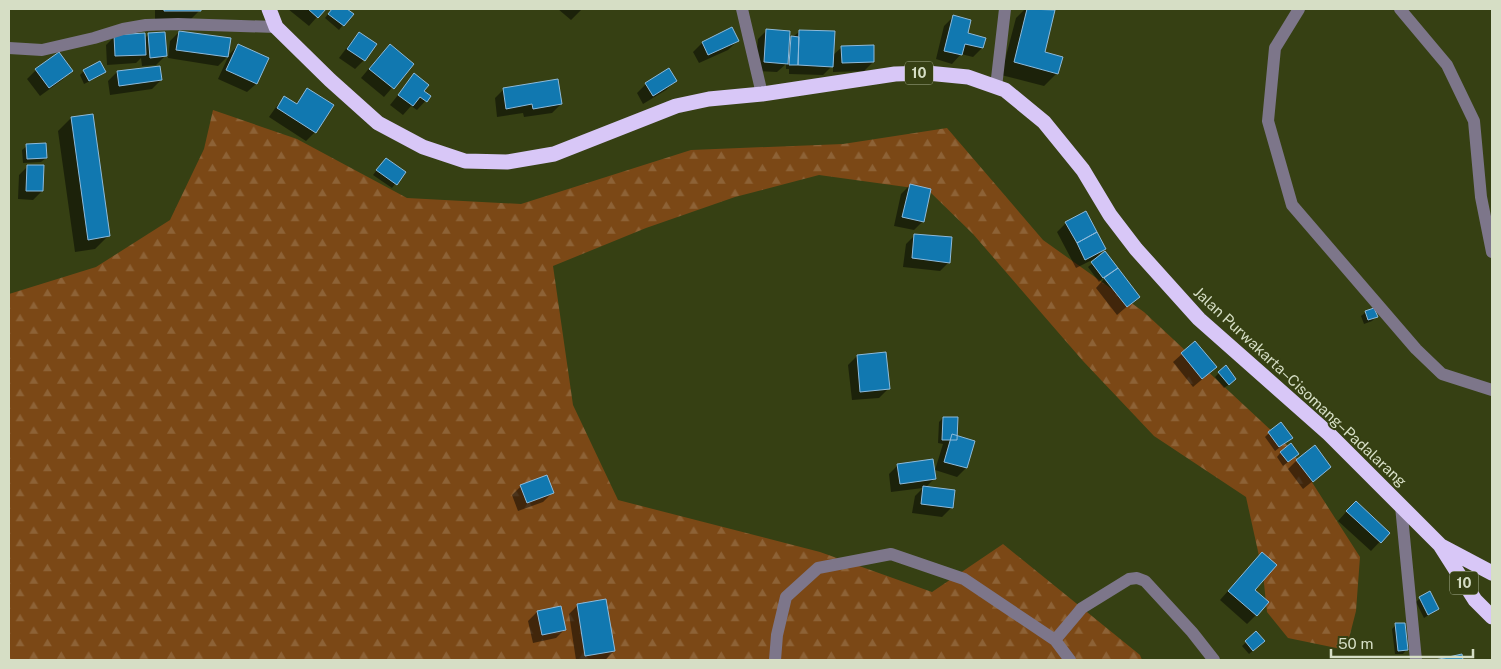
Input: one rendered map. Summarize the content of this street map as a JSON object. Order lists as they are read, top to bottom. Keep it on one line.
{"streets":{"highway":["10","Jalan Purwakarta–Cisomang–Padalarang"]},"scale_bar":"50 m"}
